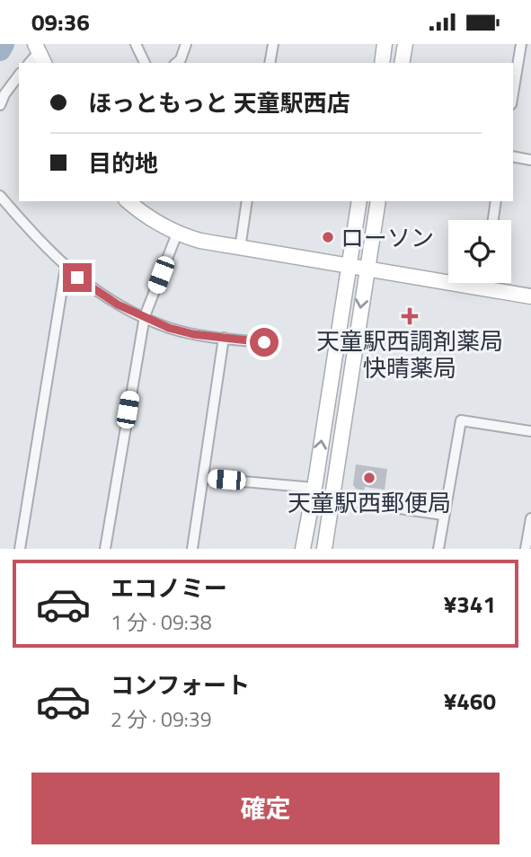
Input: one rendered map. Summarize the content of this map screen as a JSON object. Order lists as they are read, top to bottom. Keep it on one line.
{"places":{"other":["ローソン","天童駅西郵便局"],"health":["天童駅西調剤薬局 快晴薬局"]},"page":{"status":"09:36","banner":["ほっともっと 天童駅西店","目的地"],"list":[{"name":"エコノミー","note":"1 分 · 09:38","value":"¥341"},{"name":"コンフォート","note":"2 分 · 09:39","value":"¥460"}],"buttons":"確定"}}
